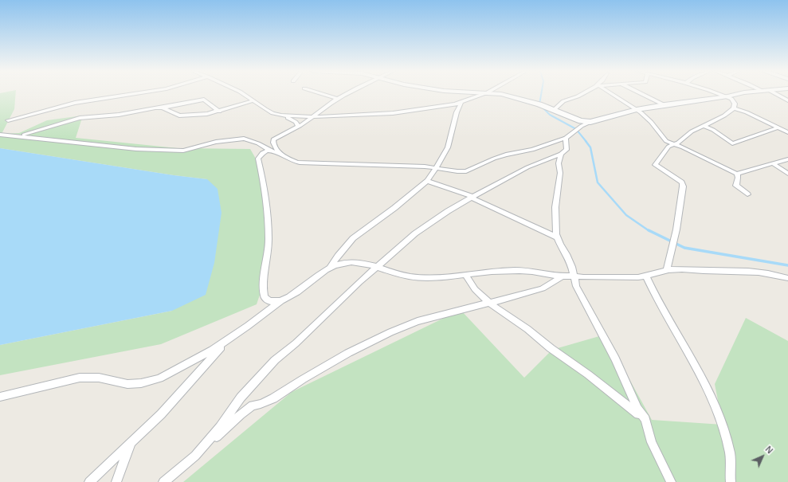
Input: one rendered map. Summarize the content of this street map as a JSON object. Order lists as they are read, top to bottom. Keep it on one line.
{"north":"top right"}
